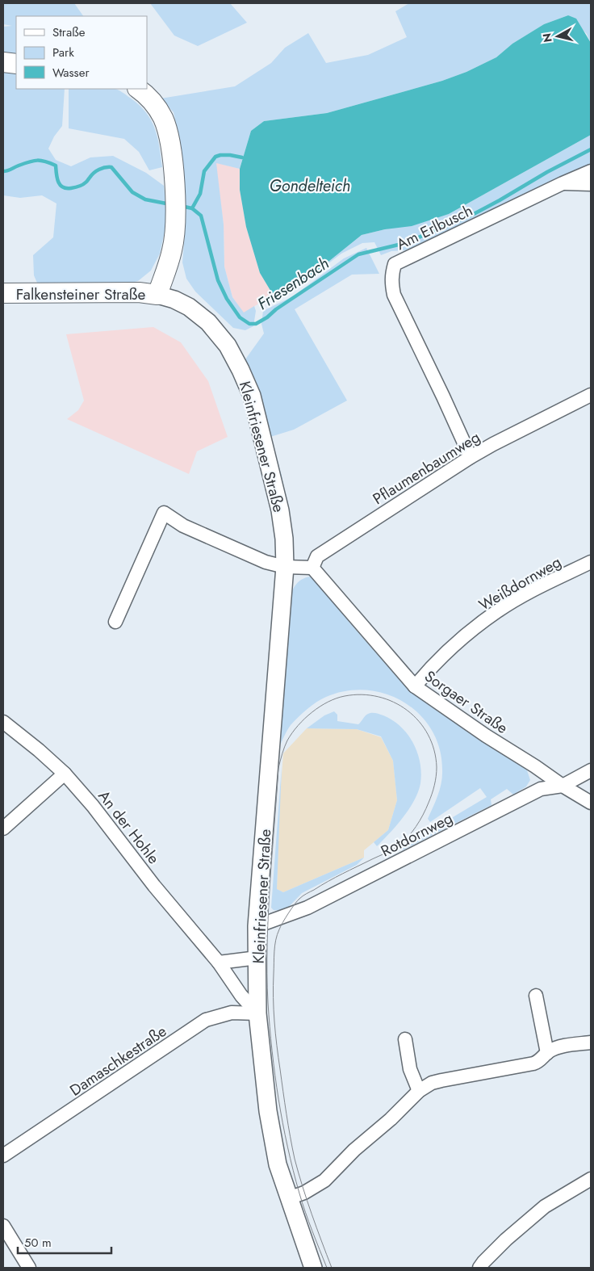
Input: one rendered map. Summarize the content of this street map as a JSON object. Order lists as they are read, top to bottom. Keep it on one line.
{"streets":{"main road":["Falkensteiner Straße"],"street":["Am Erlbusch","Kleinfriesener Straße","Pflaumenbaumweg","Weißdornweg","Sorgaer Straße","An der Hohle","Rotdornweg","Damaschkestraße"]},"crossings":[["Am Erlbusch","Pflaumenbaumweg"],["Falkensteiner Straße","Kleinfriesener Straße"],["Kleinfriesener Straße","An der Hohle"],["Kleinfriesener Straße","Rotdornweg"],["Kleinfriesener Straße","Damaschkestraße"],["Pflaumenbaumweg","Sorgaer Straße"],["Weißdornweg","Sorgaer Straße"],["Sorgaer Straße","Rotdornweg"],["An der Hohle","Damaschkestraße"]],"water":["Gondelteich","Friesenbach"],"legend":["Straße","Park","Wasser"],"scale_bar":"50 m","north":"left"}
